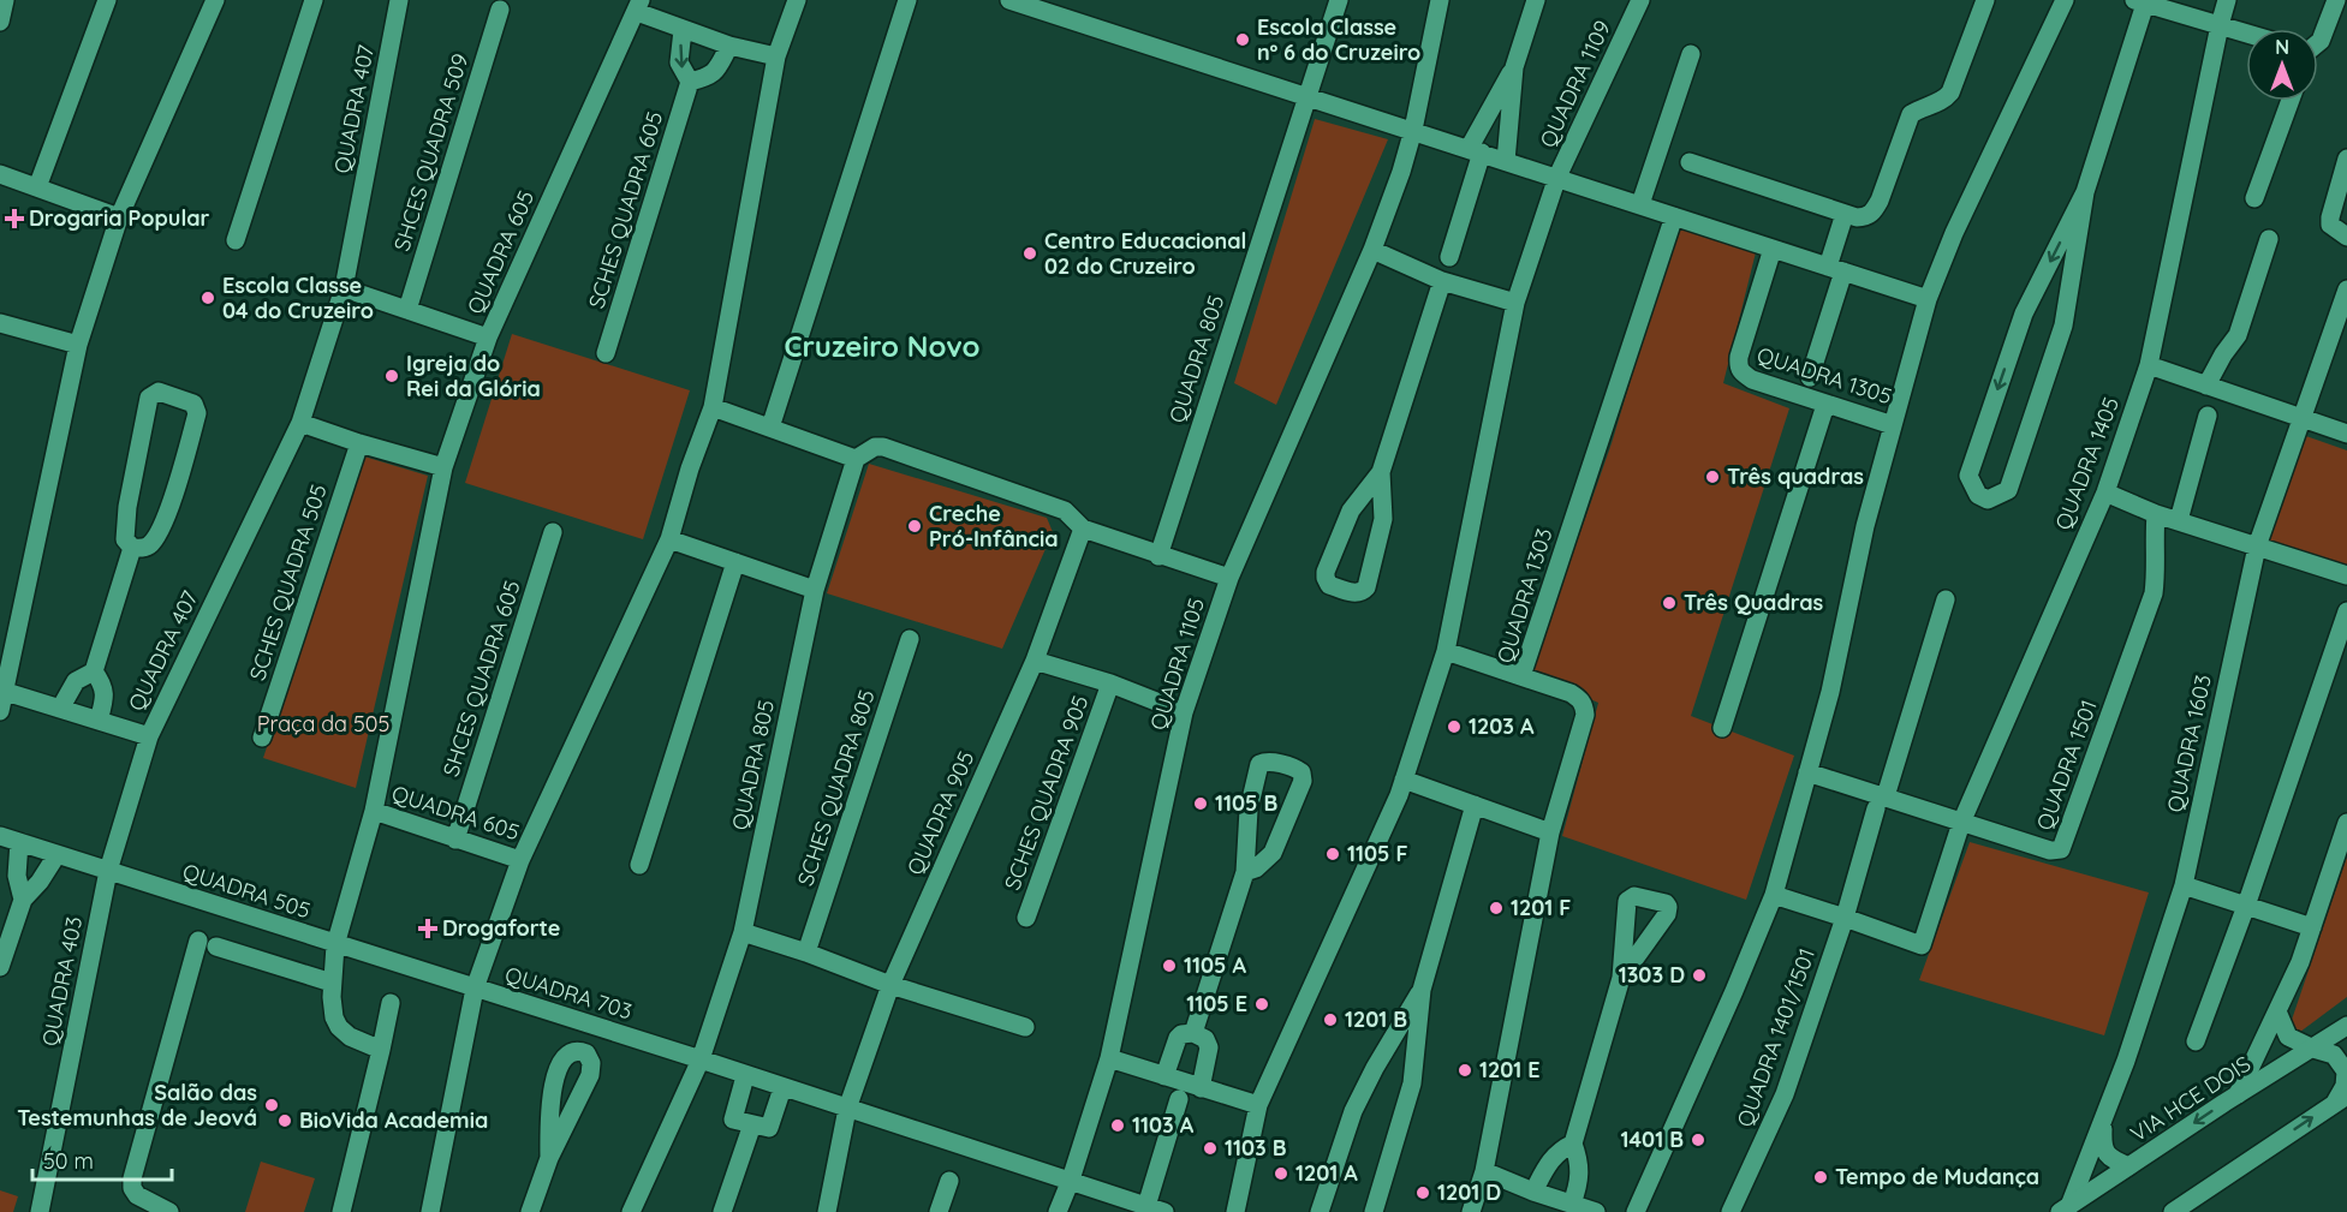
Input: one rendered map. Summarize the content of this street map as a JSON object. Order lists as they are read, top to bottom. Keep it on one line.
{"streets":{"street":["QUADRA 1109","QUADRA 407","SHCES QUADRA 509","SCHES QUADRA 605","QUADRA 605","QUADRA 805","QUADRA 1305","QUADRA 1405","SCHES QUADRA 505","QUADRA 1303","QUADRA 1105","SHCES QUADRA 605","QUADRA 1603","QUADRA 1501","SCHES QUADRA 805","SCHES QUADRA 905","QUADRA 905","QUADRA 505","QUADRA 403","QUADRA 703","QUADRA 1401/1501","VIA HCE DOIS"]},"crossings":[["QUADRA 1109","QUADRA 1105"],["QUADRA 407","QUADRA 403"],["QUADRA 605","SHCES QUADRA 605"],["QUADRA 1405","QUADRA 1501"],["QUADRA 905","QUADRA 703"],["QUADRA 505","QUADRA 403"],["QUADRA 505","QUADRA 703"]],"districts":["Cruzeiro Novo"],"parks":["Praça da 505"],"places":{"other":["Escola Classe nº 6 do Cruzeiro","Centro Educacional 02 do Cruzeiro","Escola Classe 04 do Cruzeiro","Igreja do Rei da Glória","Três quadras","Creche Pró-Infância","Três Quadras","1203 A","1105 B","1105 F","1201 F","1105 A","1303 D","1105 E","1201 B","1201 E","Salão das Testemunhas de Jeová","BioVida Academia","1103 A","1401 B","1103 B","1201 A","Tempo de Mudança","1201 D"],"health":["Drogaria Popular","Drogaforte"]},"scale_bar":"50 m","north":"top"}
